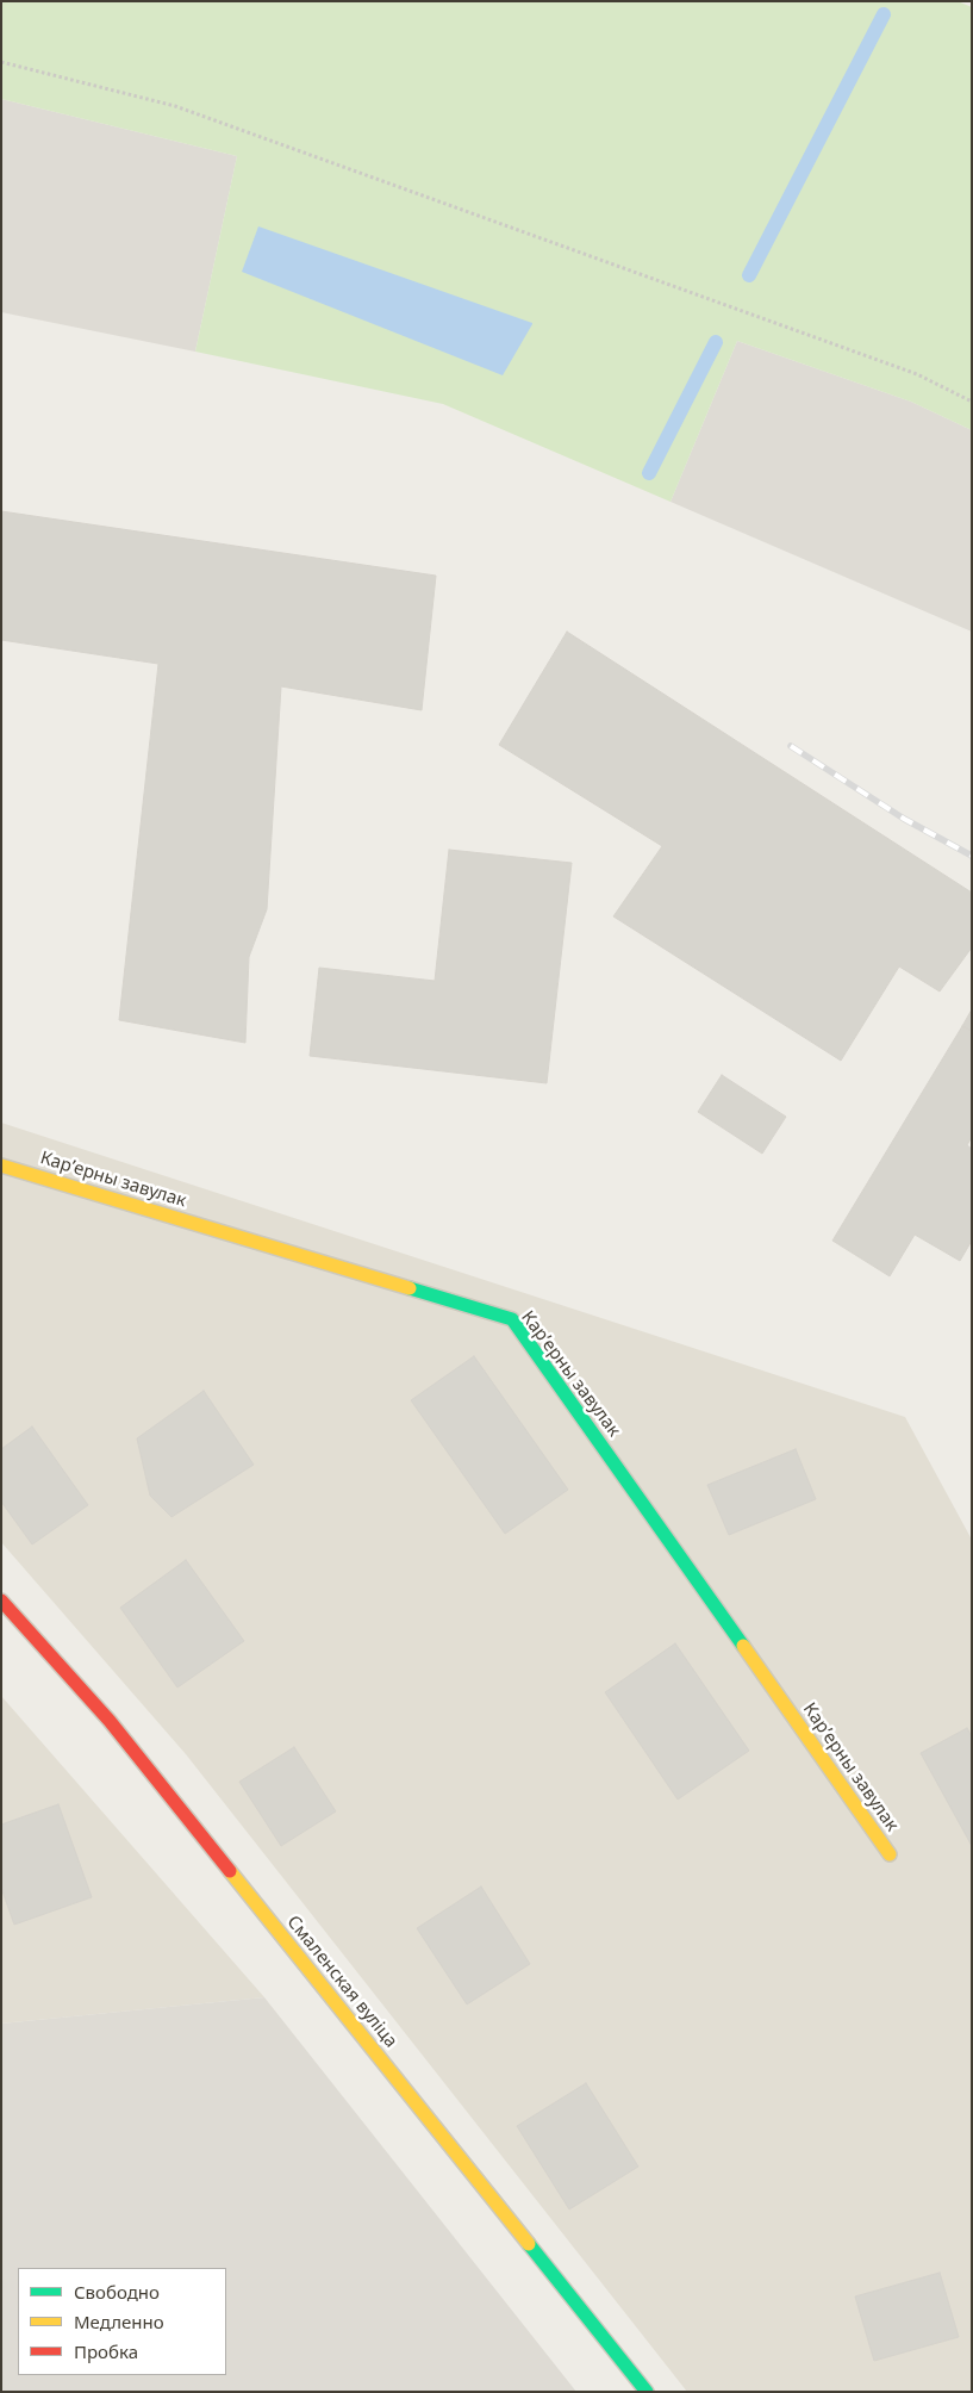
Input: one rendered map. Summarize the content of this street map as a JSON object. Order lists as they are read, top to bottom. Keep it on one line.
{"streets":{"street":["Карʼерны завулак","Смаленская вуліца"]},"legend":["Свободно","Медленно","Пробка"]}
